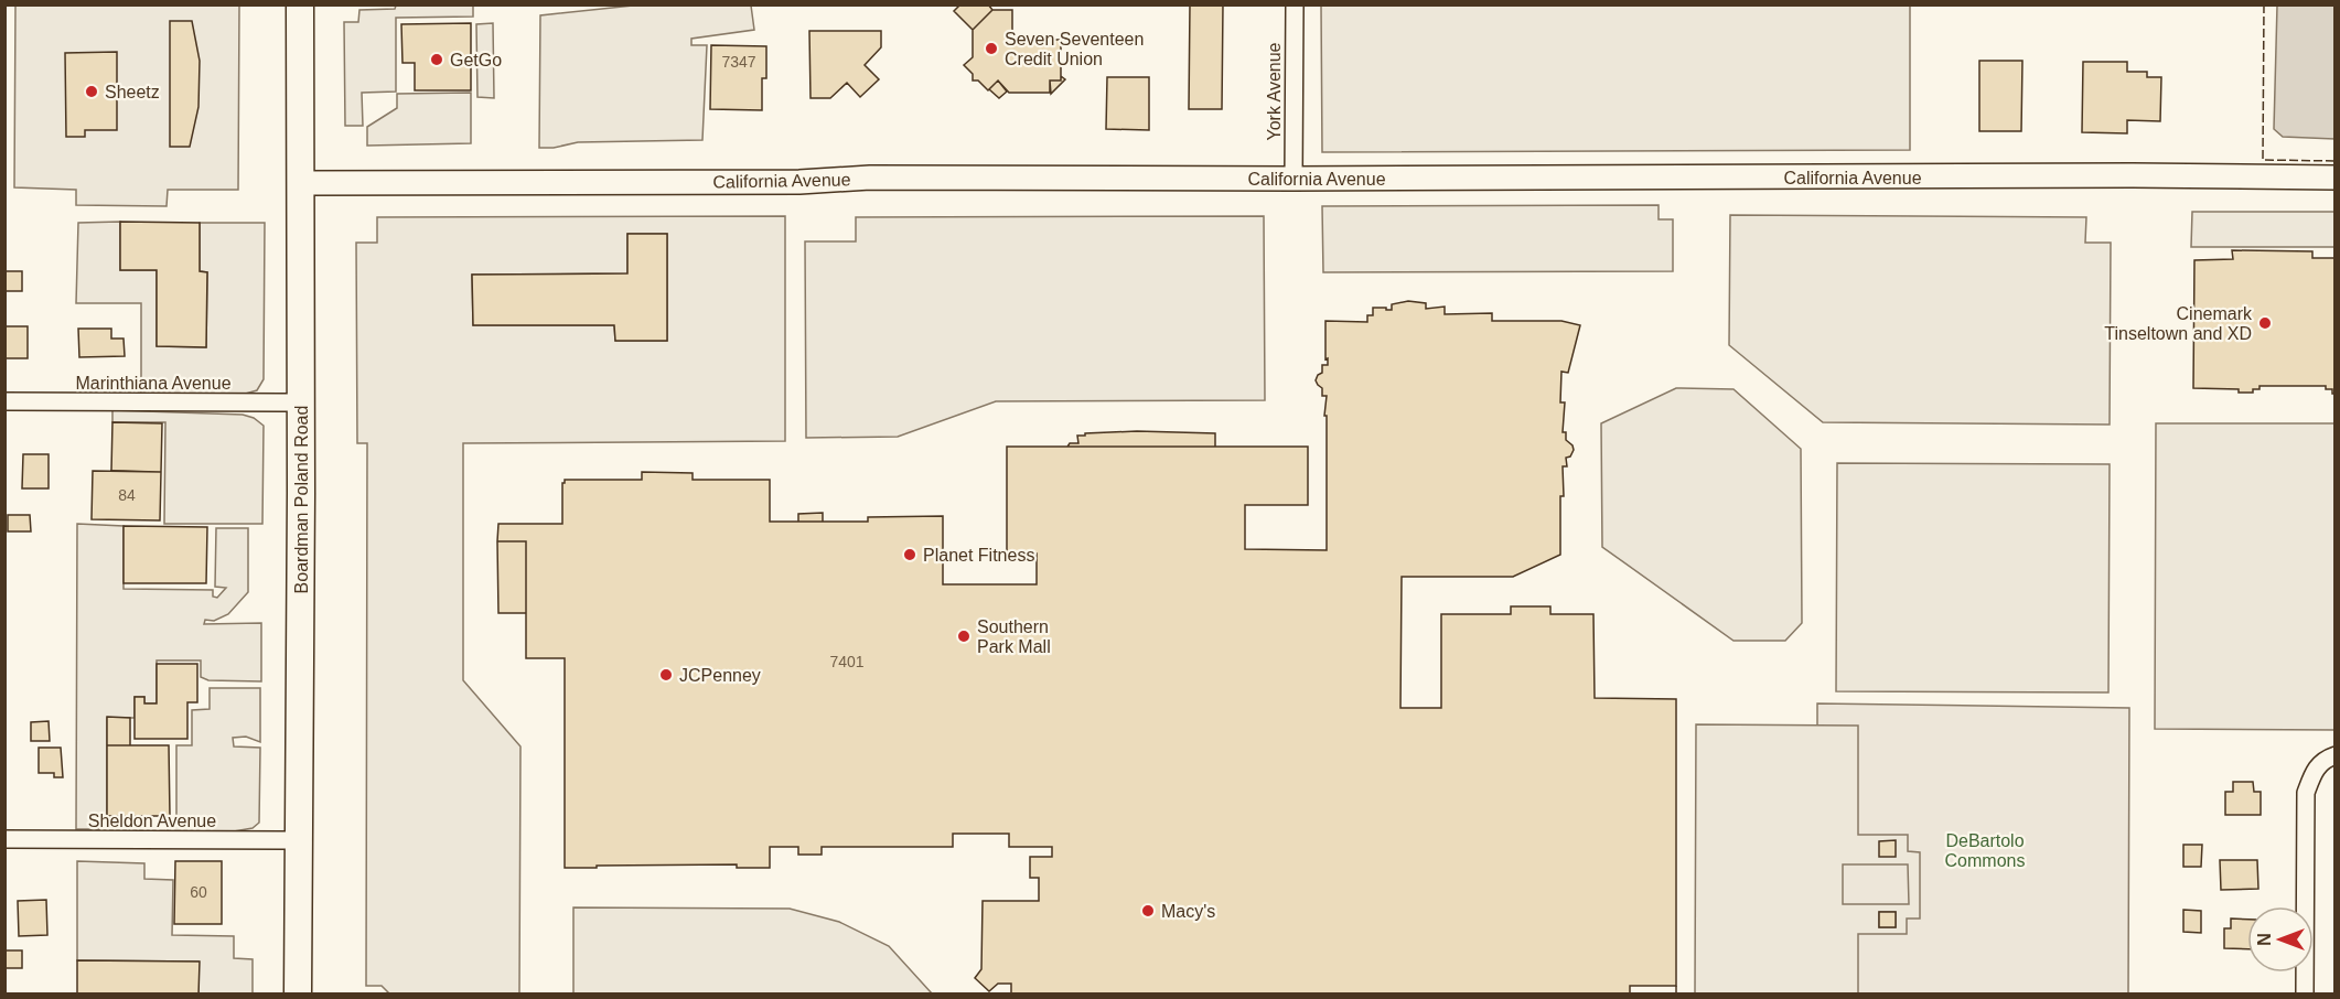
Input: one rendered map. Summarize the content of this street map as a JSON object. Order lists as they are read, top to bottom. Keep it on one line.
{"streets":{"main road":["Boardman Poland Road"],"street":["York Avenue","California Avenue","Marinthiana Avenue","Sheldon Avenue"]},"crossings":[["York Avenue","California Avenue"],["California Avenue","Boardman Poland Road"],["Marinthiana Avenue","Boardman Poland Road"],["Boardman Poland Road","Sheldon Avenue"]],"parks":["DeBartolo Commons"],"places":["Seven Seventeen Credit Union","GetGo","Sheetz","Cinemark Tinseltown and XD","Planet Fitness","Southern Park Mall","JCPenney","Macy's"],"house_numbers":["7347","84","7401","60"],"north":"left"}
